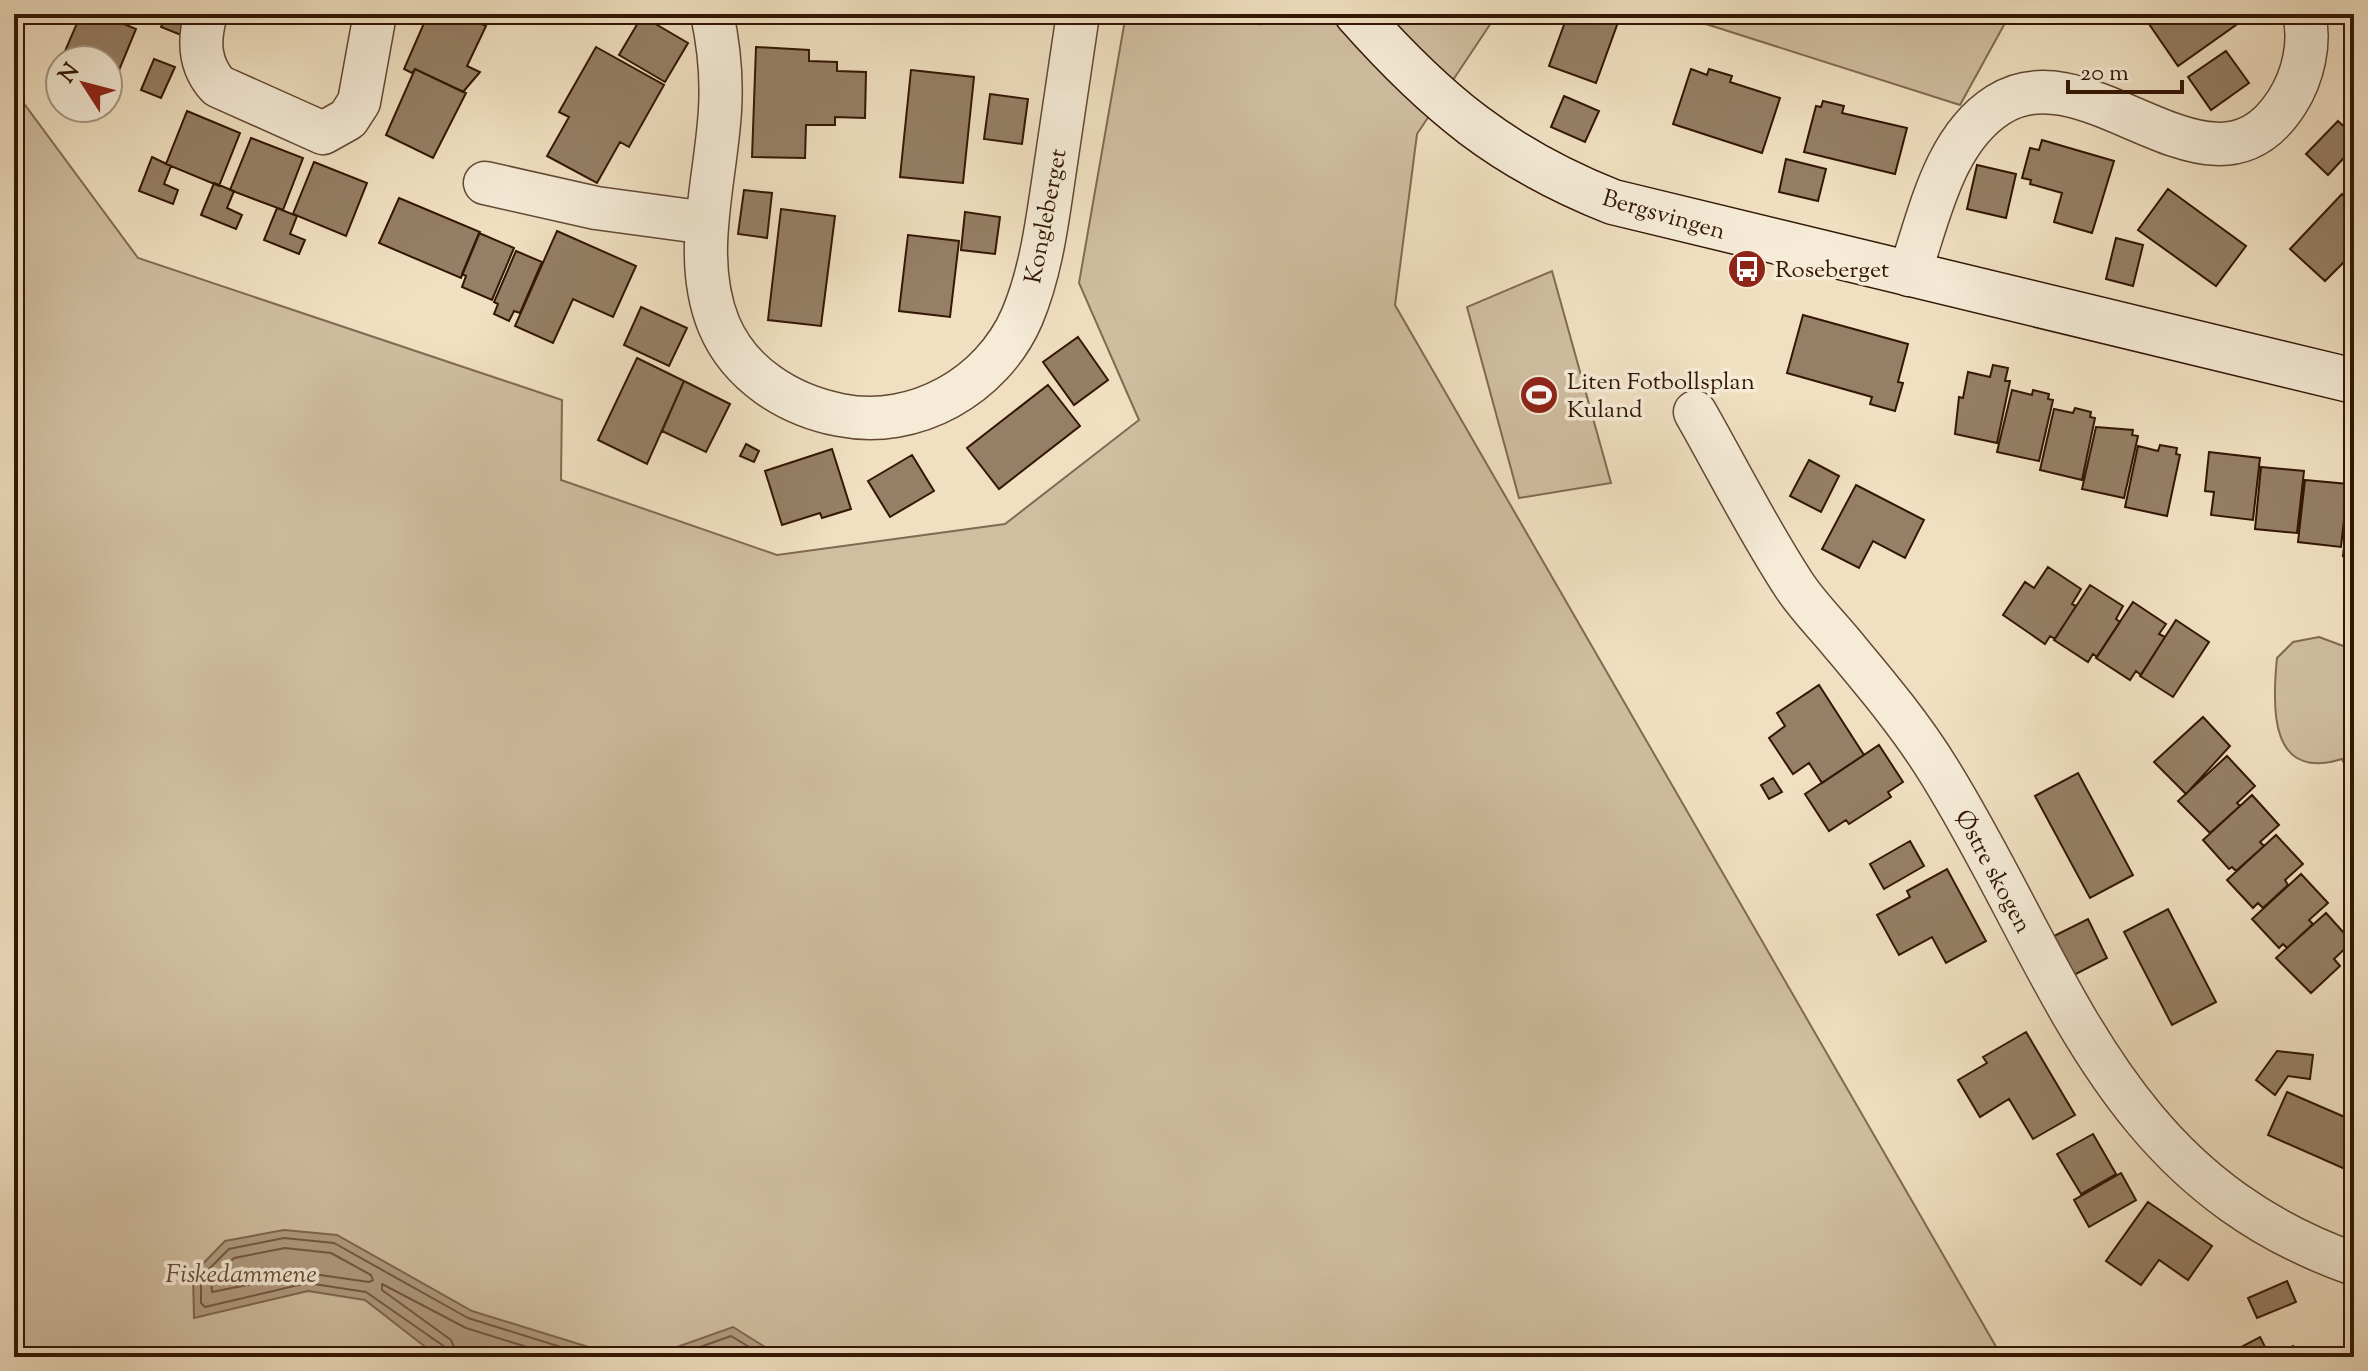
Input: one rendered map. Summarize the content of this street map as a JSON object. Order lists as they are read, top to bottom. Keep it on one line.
{"streets":{"street":["Bergsvingen","Kongleberget","Østre skogen"]},"water":["Fiskedammene"],"places":{"bus stop":["Roseberget"],"sports":["Liten Fotbollsplan Kuland"]},"scale_bar":"20 m","north":"top left"}
